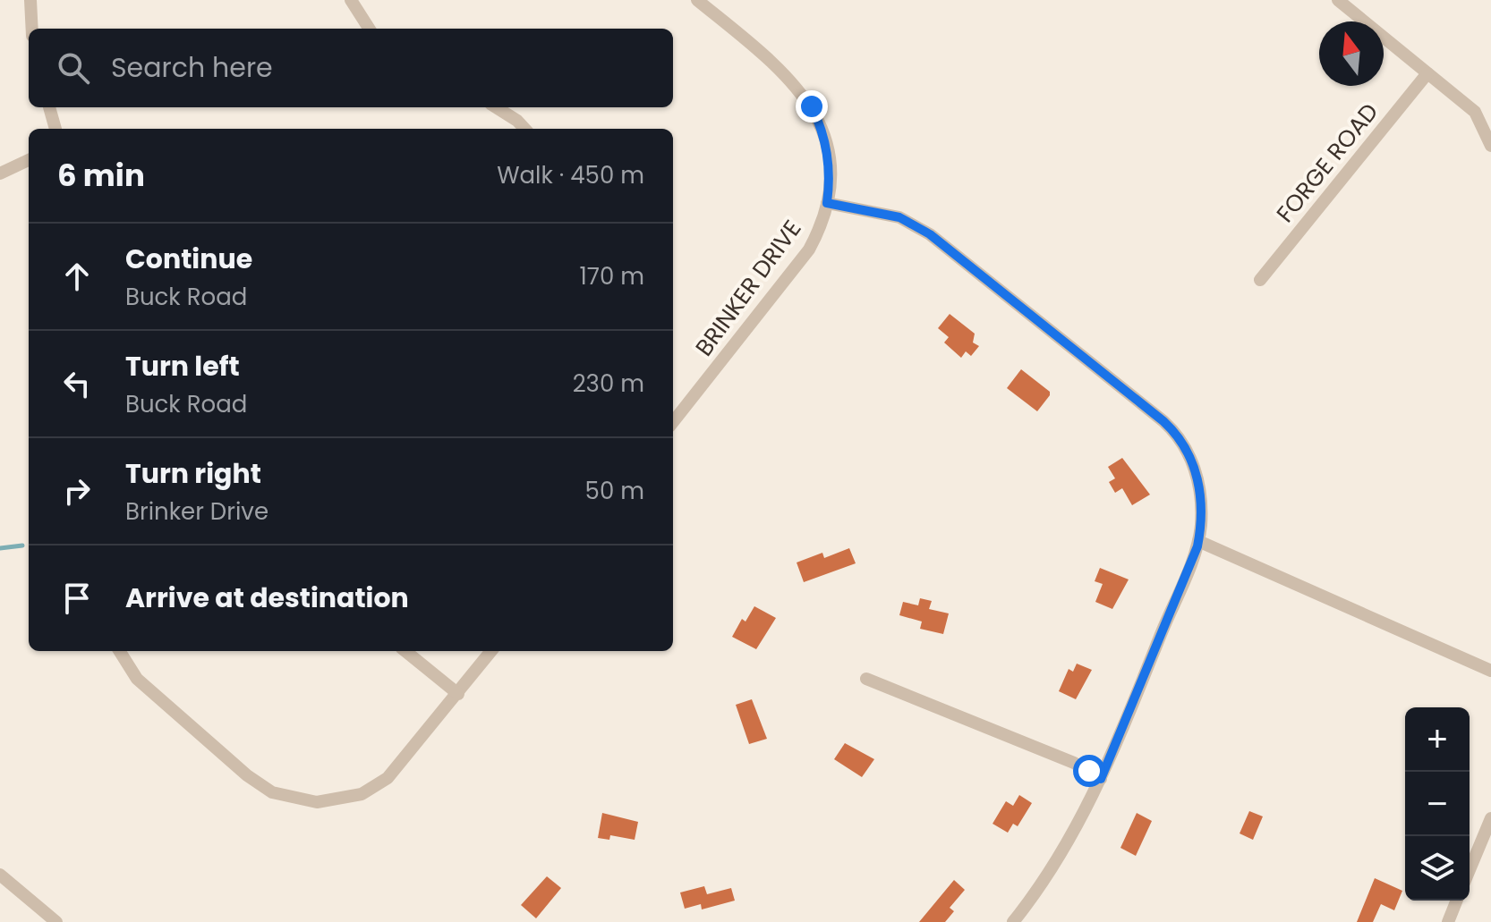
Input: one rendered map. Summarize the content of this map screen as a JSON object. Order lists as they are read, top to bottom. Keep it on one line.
{"streets":{"street":["FORGE ROAD","BRINKER DRIVE"]},"north":"top","page":{"search":"Search here","heading":["6 min","Walk · 450 m"],"list":[["Continue","Buck Road","170 m"],["Turn left","Buck Road","230 m"],["Turn right","Brinker Drive","50 m"],"Arrive at destination"],"map_buttons":["+","−"]}}
